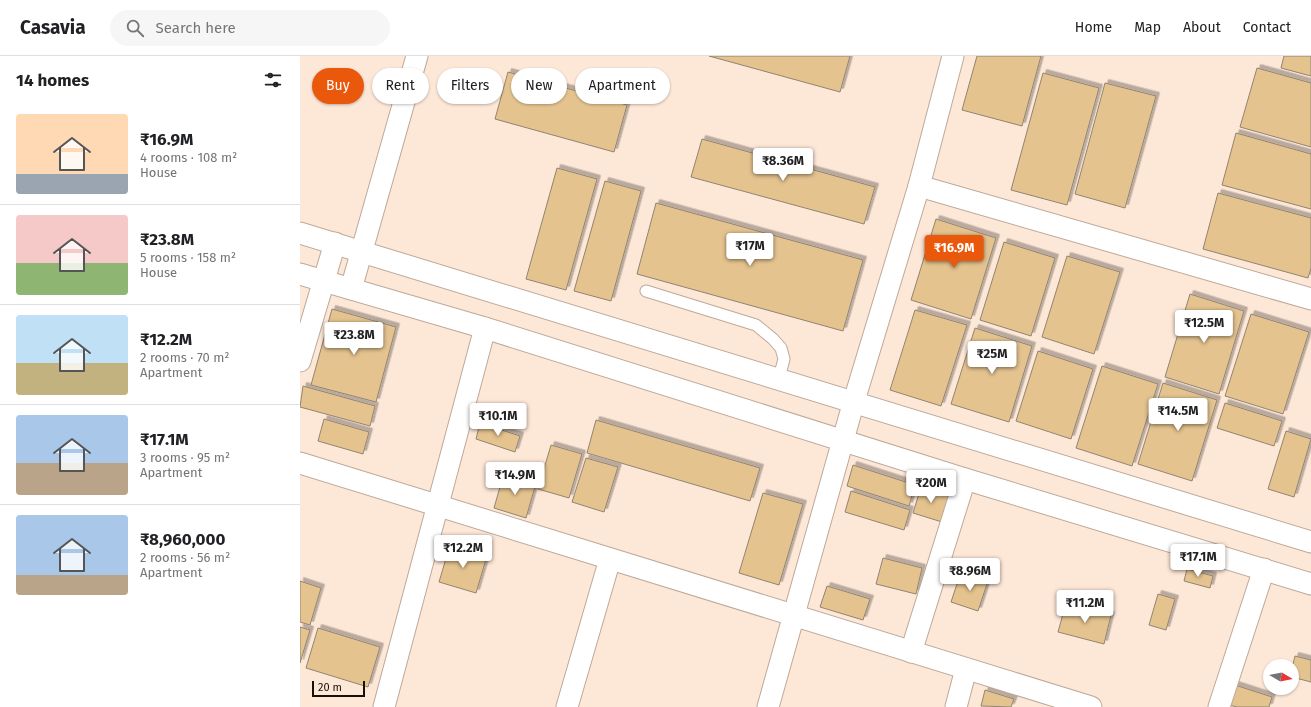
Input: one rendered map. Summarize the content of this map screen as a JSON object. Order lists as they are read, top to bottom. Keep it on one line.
{"scale_bar":"20 m","north":"right","page":{"header":"Casavia","search":"Search here","nav":["Home","Map","About","Contact"],"heading":"14 homes","chip":["Buy","Rent","Filters","New","Apartment"],"list":[{"name":"₹16.9M","note":"4 rooms · 108 m² · House"},{"name":"₹23.8M","note":"5 rooms · 158 m² · House"},{"name":"₹12.2M","note":"2 rooms · 70 m² · Apartment"},{"name":"₹17.1M","note":"3 rooms · 95 m² · Apartment"},{"name":"₹8,960,000","note":"2 rooms · 56 m² · Apartment"}],"price":["₹8.36M","₹17M","₹16.9M","₹12.5M","₹23.8M","₹25M","₹14.5M","₹10.1M","₹14.9M","₹20M","₹12.2M","₹17.1M","₹8.96M","₹11.2M"],"scale":"20 m"}}
